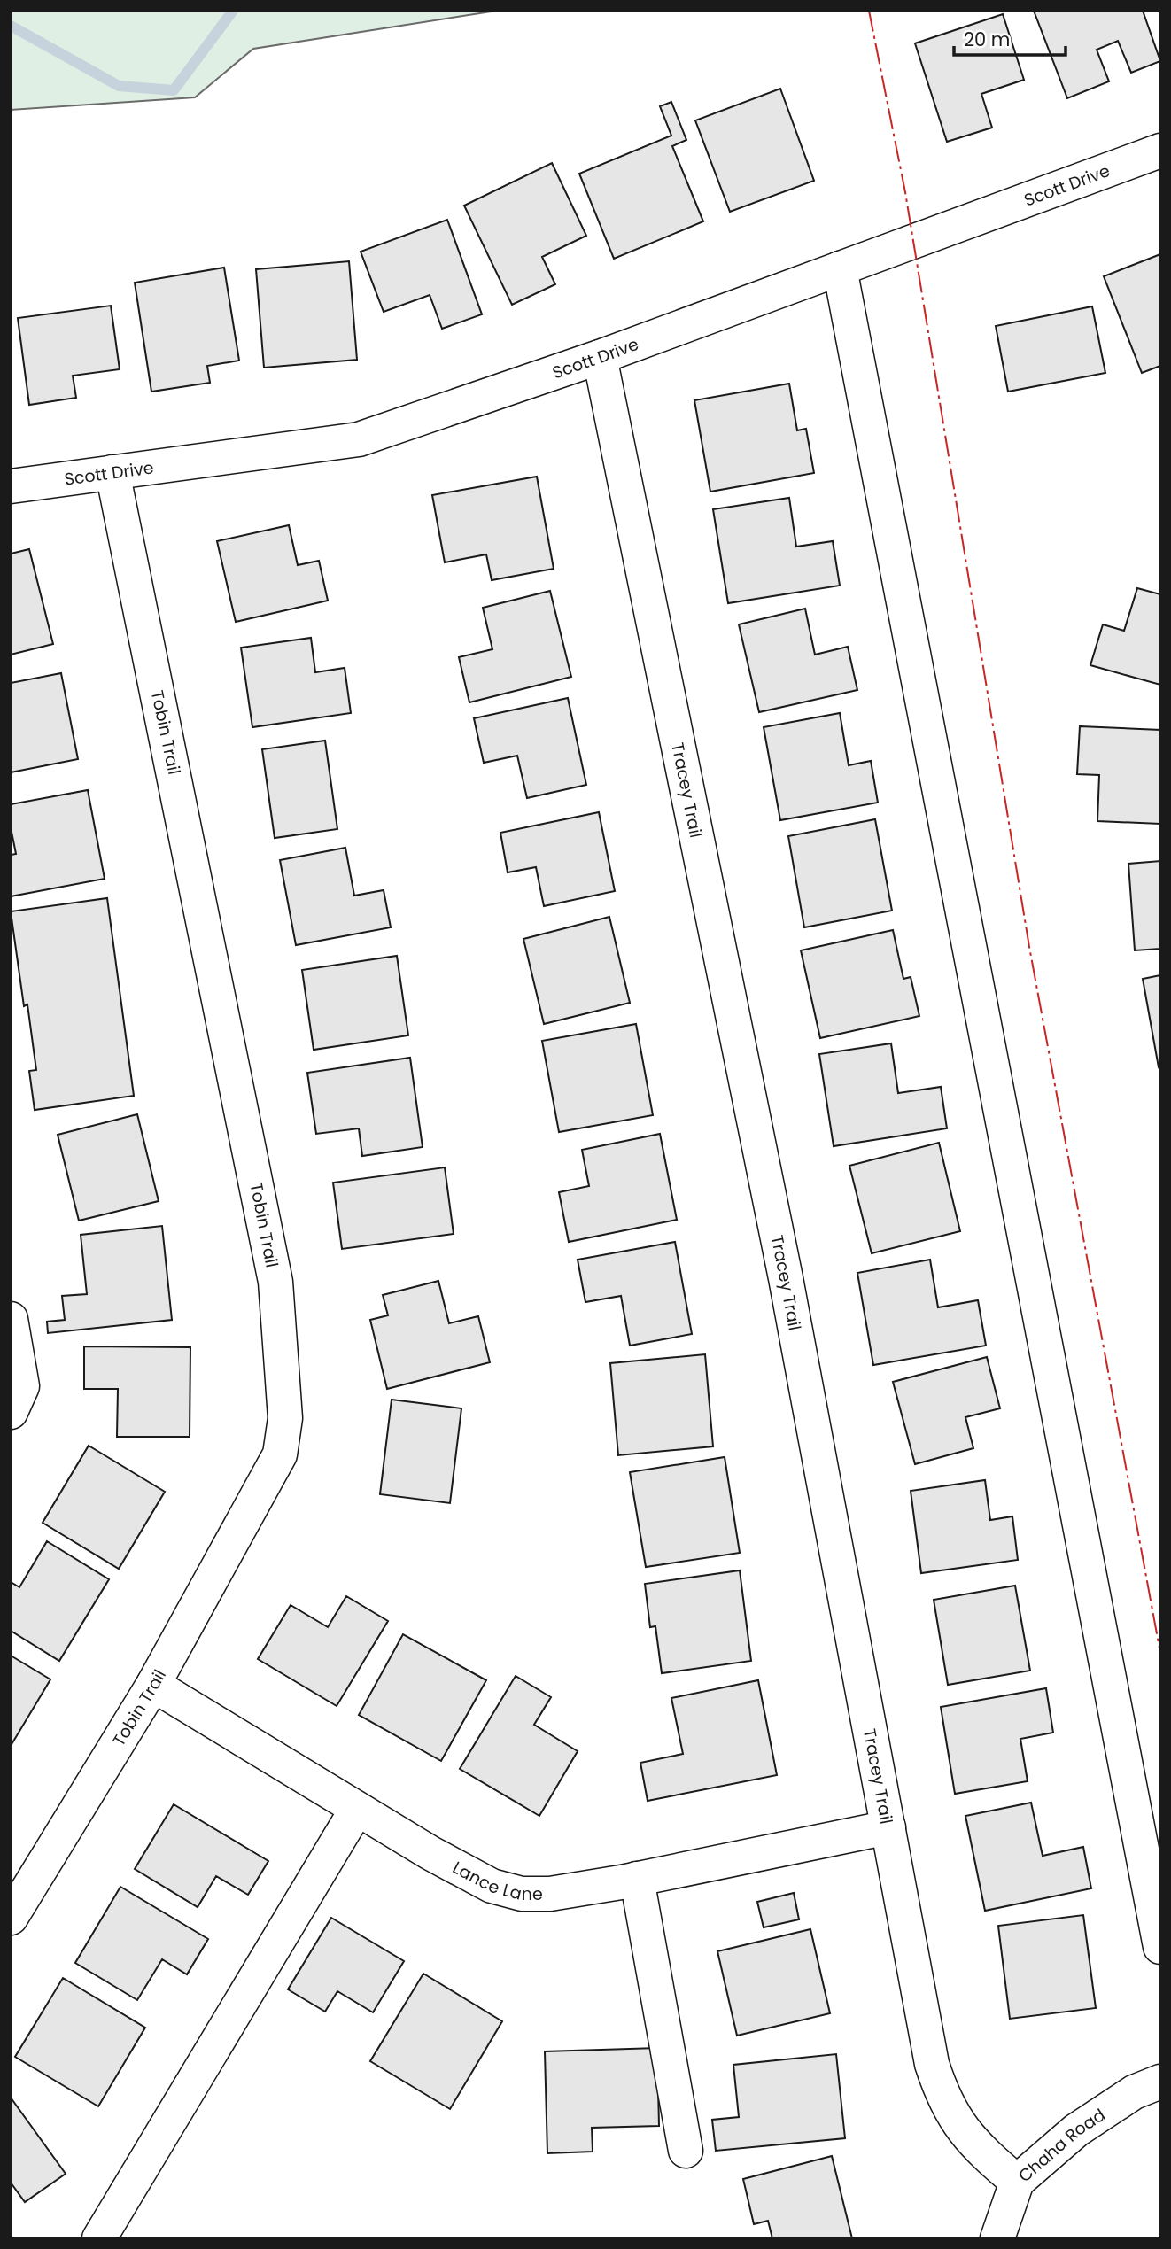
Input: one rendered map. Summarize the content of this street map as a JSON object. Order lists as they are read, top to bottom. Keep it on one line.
{"streets":{"street":["Scott Drive","Tobin Trail","Tracey Trail","Lance Lane","Chaha Road"]},"crossings":[["Scott Drive","Tobin Trail"],["Scott Drive","Tracey Trail"],["Tobin Trail","Lance Lane"],["Tracey Trail","Lance Lane"],["Tracey Trail","Chaha Road"]],"scale_bar":"20 m"}
